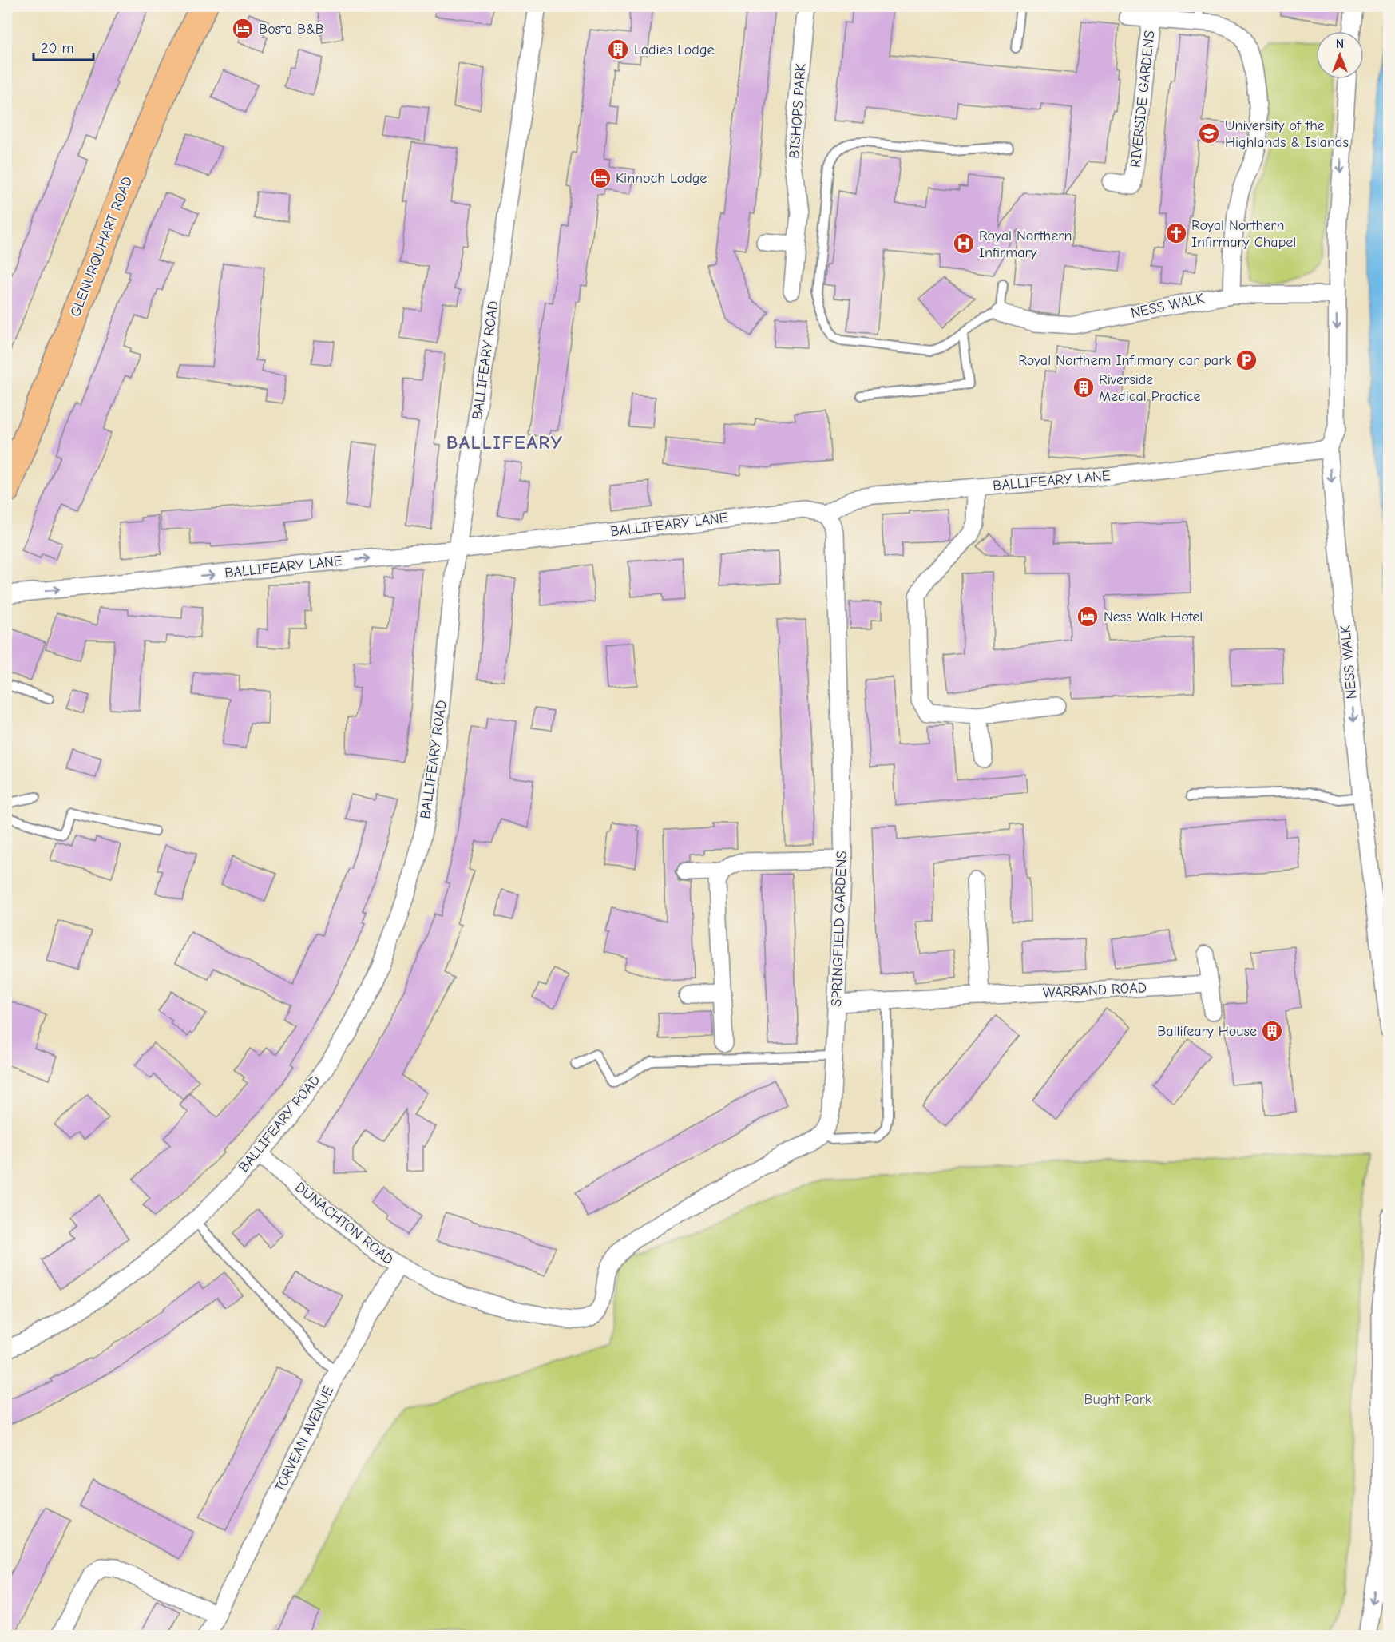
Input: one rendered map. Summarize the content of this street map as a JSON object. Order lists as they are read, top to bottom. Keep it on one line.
{"streets":{"highway":["GLENURQUHART ROAD"],"street":["RIVERSIDE GARDENS","BISHOPS PARK","NESS WALK","BALLIFEARY ROAD","BALLIFEARY LANE","SPRINGFIELD GARDENS","WARRAND ROAD","DUNACHTON ROAD","TORVEAN AVENUE"]},"crossings":[["RIVERSIDE GARDENS","NESS WALK"],["NESS WALK","BALLIFEARY LANE"],["BALLIFEARY ROAD","BALLIFEARY LANE"],["BALLIFEARY ROAD","DUNACHTON ROAD"],["BALLIFEARY LANE","SPRINGFIELD GARDENS"],["SPRINGFIELD GARDENS","WARRAND ROAD"],["SPRINGFIELD GARDENS","DUNACHTON ROAD"],["DUNACHTON ROAD","TORVEAN AVENUE"]],"one_way":["NESS WALK"],"districts":["BALLIFEARY"],"parks":["Bught Park"],"places":{"hotel":["Bosta B&B","Kinnoch Lodge","Ness Walk Hotel"],"building":["Ladies Lodge","Riverside Medical Practice","Ballifeary House"],"school or university":["University of the Highlands & Islands"],"church":["Royal Northern Infirmary Chapel"],"hospital":["Royal Northern Infirmary"],"parking":["Royal Northern Infirmary car park"]},"scale_bar":"20 m","north":"top"}
